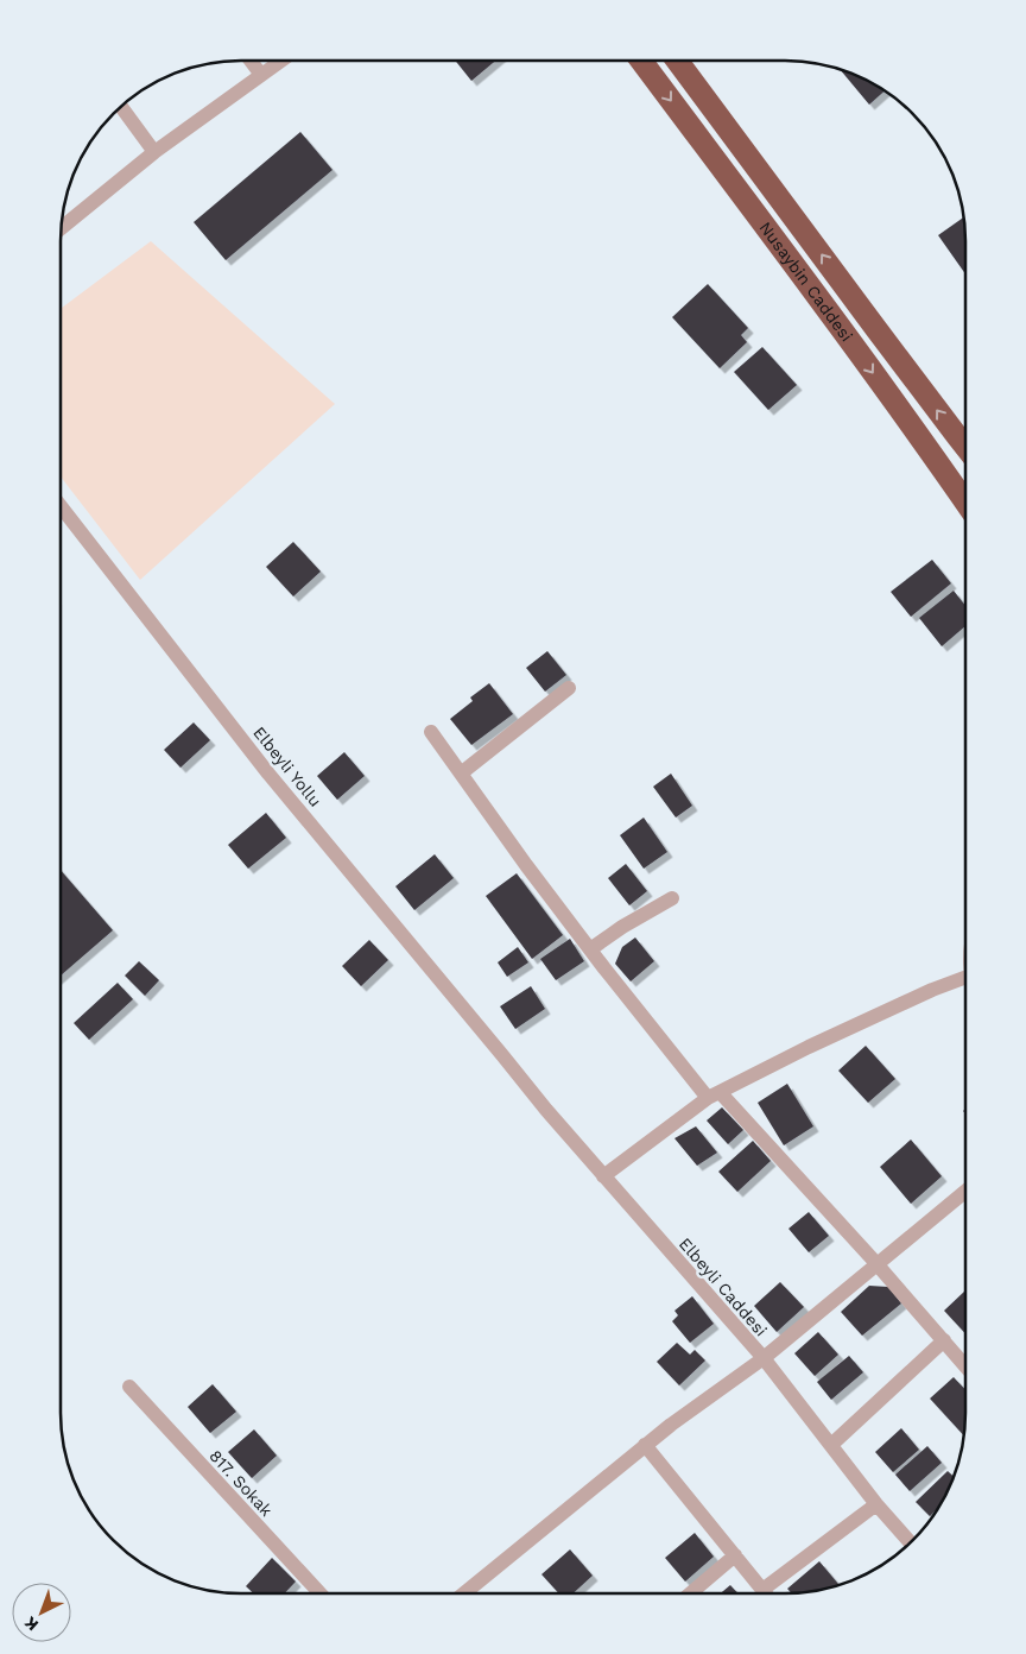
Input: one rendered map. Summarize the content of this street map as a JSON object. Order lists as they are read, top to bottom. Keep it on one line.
{"streets":{"highway":["Nusaybin Caddesi"],"street":["Elbeyli Yollu","Elbeyli Caddesi","817. Sokak"]},"crossings":[["Elbeyli Yollu","Elbeyli Caddesi"]],"north":"bottom left"}
